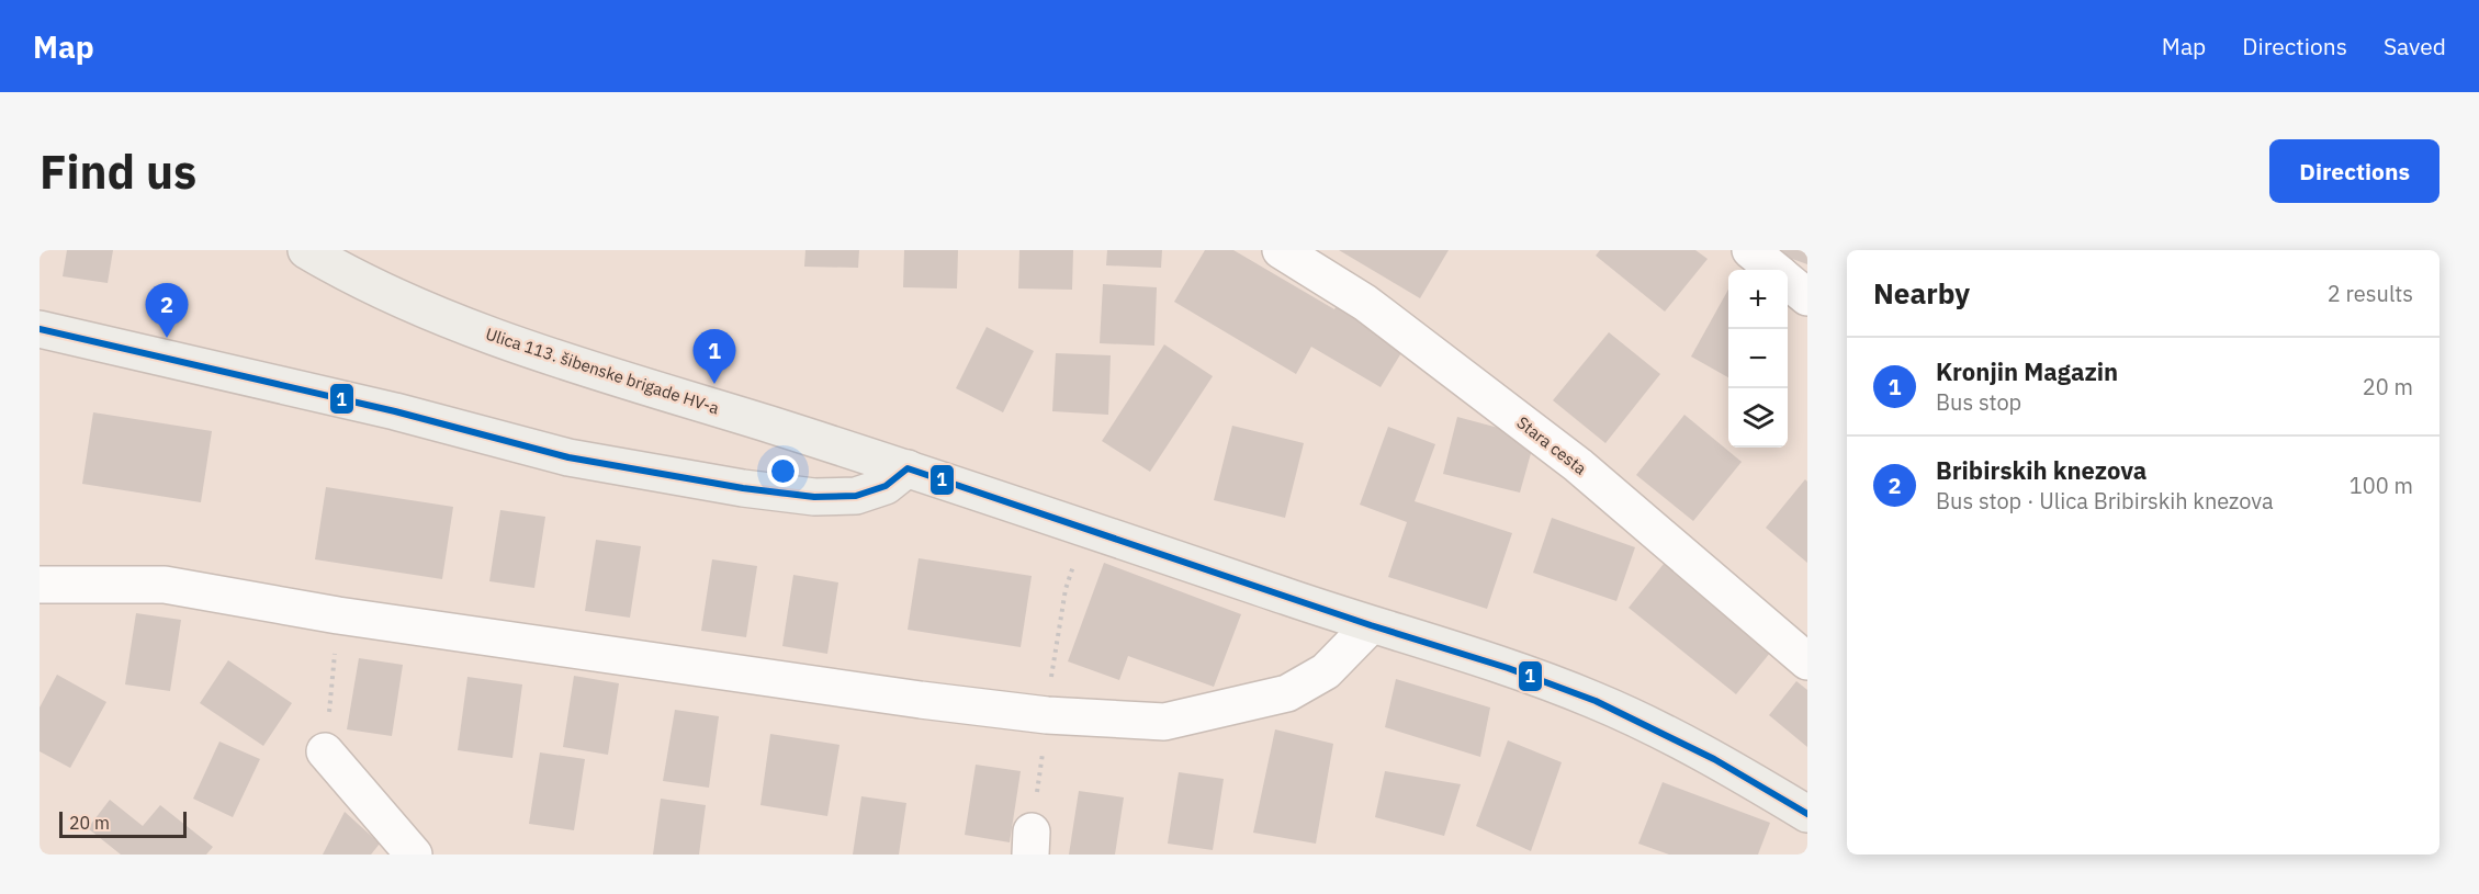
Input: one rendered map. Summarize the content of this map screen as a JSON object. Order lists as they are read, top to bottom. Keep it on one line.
{"streets":{"main road":["Ulica 113. šibenske brigade HV-a"],"street":["Stara cesta"]},"lines":["transit line 1"],"scale_bar":"20 m","page":{"header":"Map","nav":["Map","Directions","Saved"],"buttons":"Directions","title":"Find us","heading":["Nearby","2 results"],"map_buttons":["+","−"],"pins":["2","1"],"list":[{"mark":"1","name":"Kronjin Magazin","note":"Bus stop","value":"20 m"},{"mark":"2","name":"Bribirskih knezova","note":"Bus stop · Ulica Bribirskih knezova","value":"100 m"}],"scale":"20 m"}}
